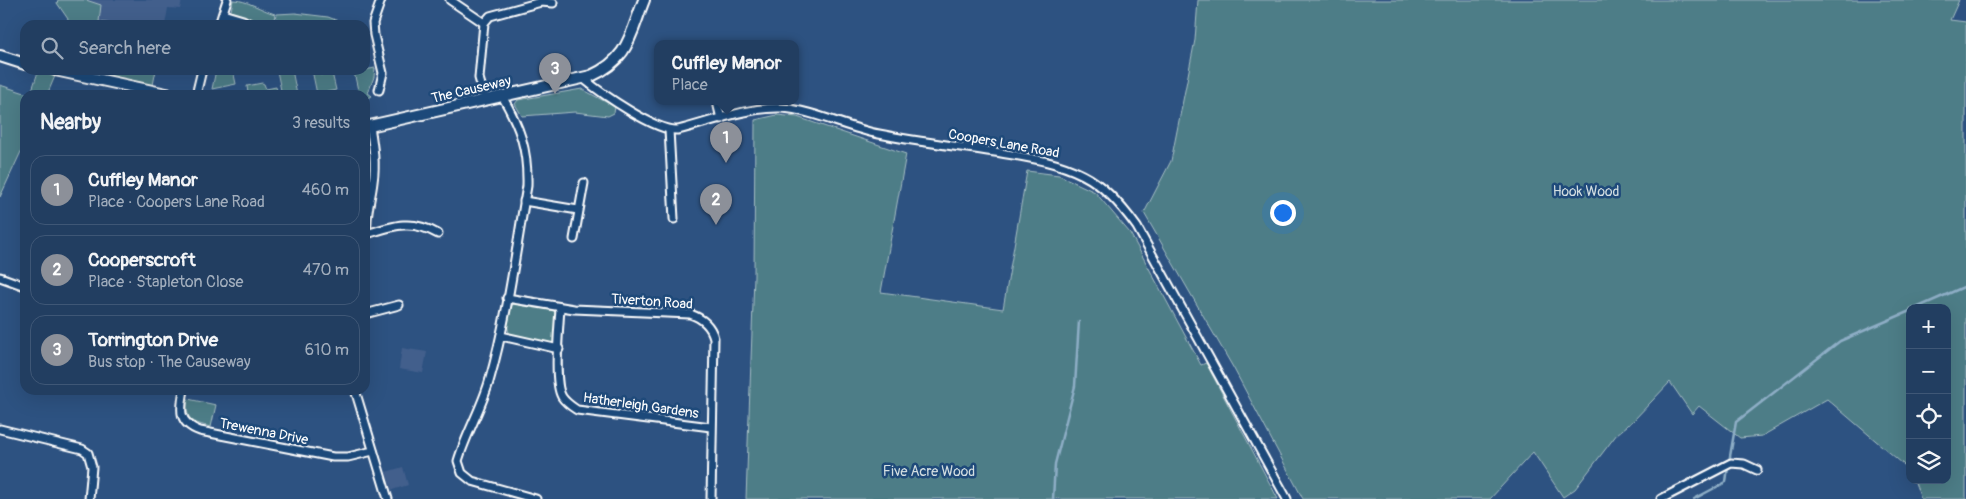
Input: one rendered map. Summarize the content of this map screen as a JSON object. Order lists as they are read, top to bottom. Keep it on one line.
{"streets":{"main road":["The Causeway"],"street":["Coopers Lane Road","Tiverton Road","Hatherleigh Gardens","Trewenna Drive"]},"crossings":[["Tiverton Road","Hatherleigh Gardens"]],"parks":["Hook Wood","Five Acre Wood"],"page":{"search":"Search here","popup":["Cuffley Manor","Place"],"pins":["3","1","2"],"heading":["Nearby","3 results"],"list":[{"mark":"1","name":"Cuffley Manor","note":"Place · Coopers Lane Road","value":"460 m"},{"mark":"2","name":"Cooperscroft","note":"Place · Stapleton Close","value":"470 m"},{"mark":"3","name":"Torrington Drive","note":"Bus stop · The Causeway","value":"610 m"}],"map_buttons":["+","−"]}}
